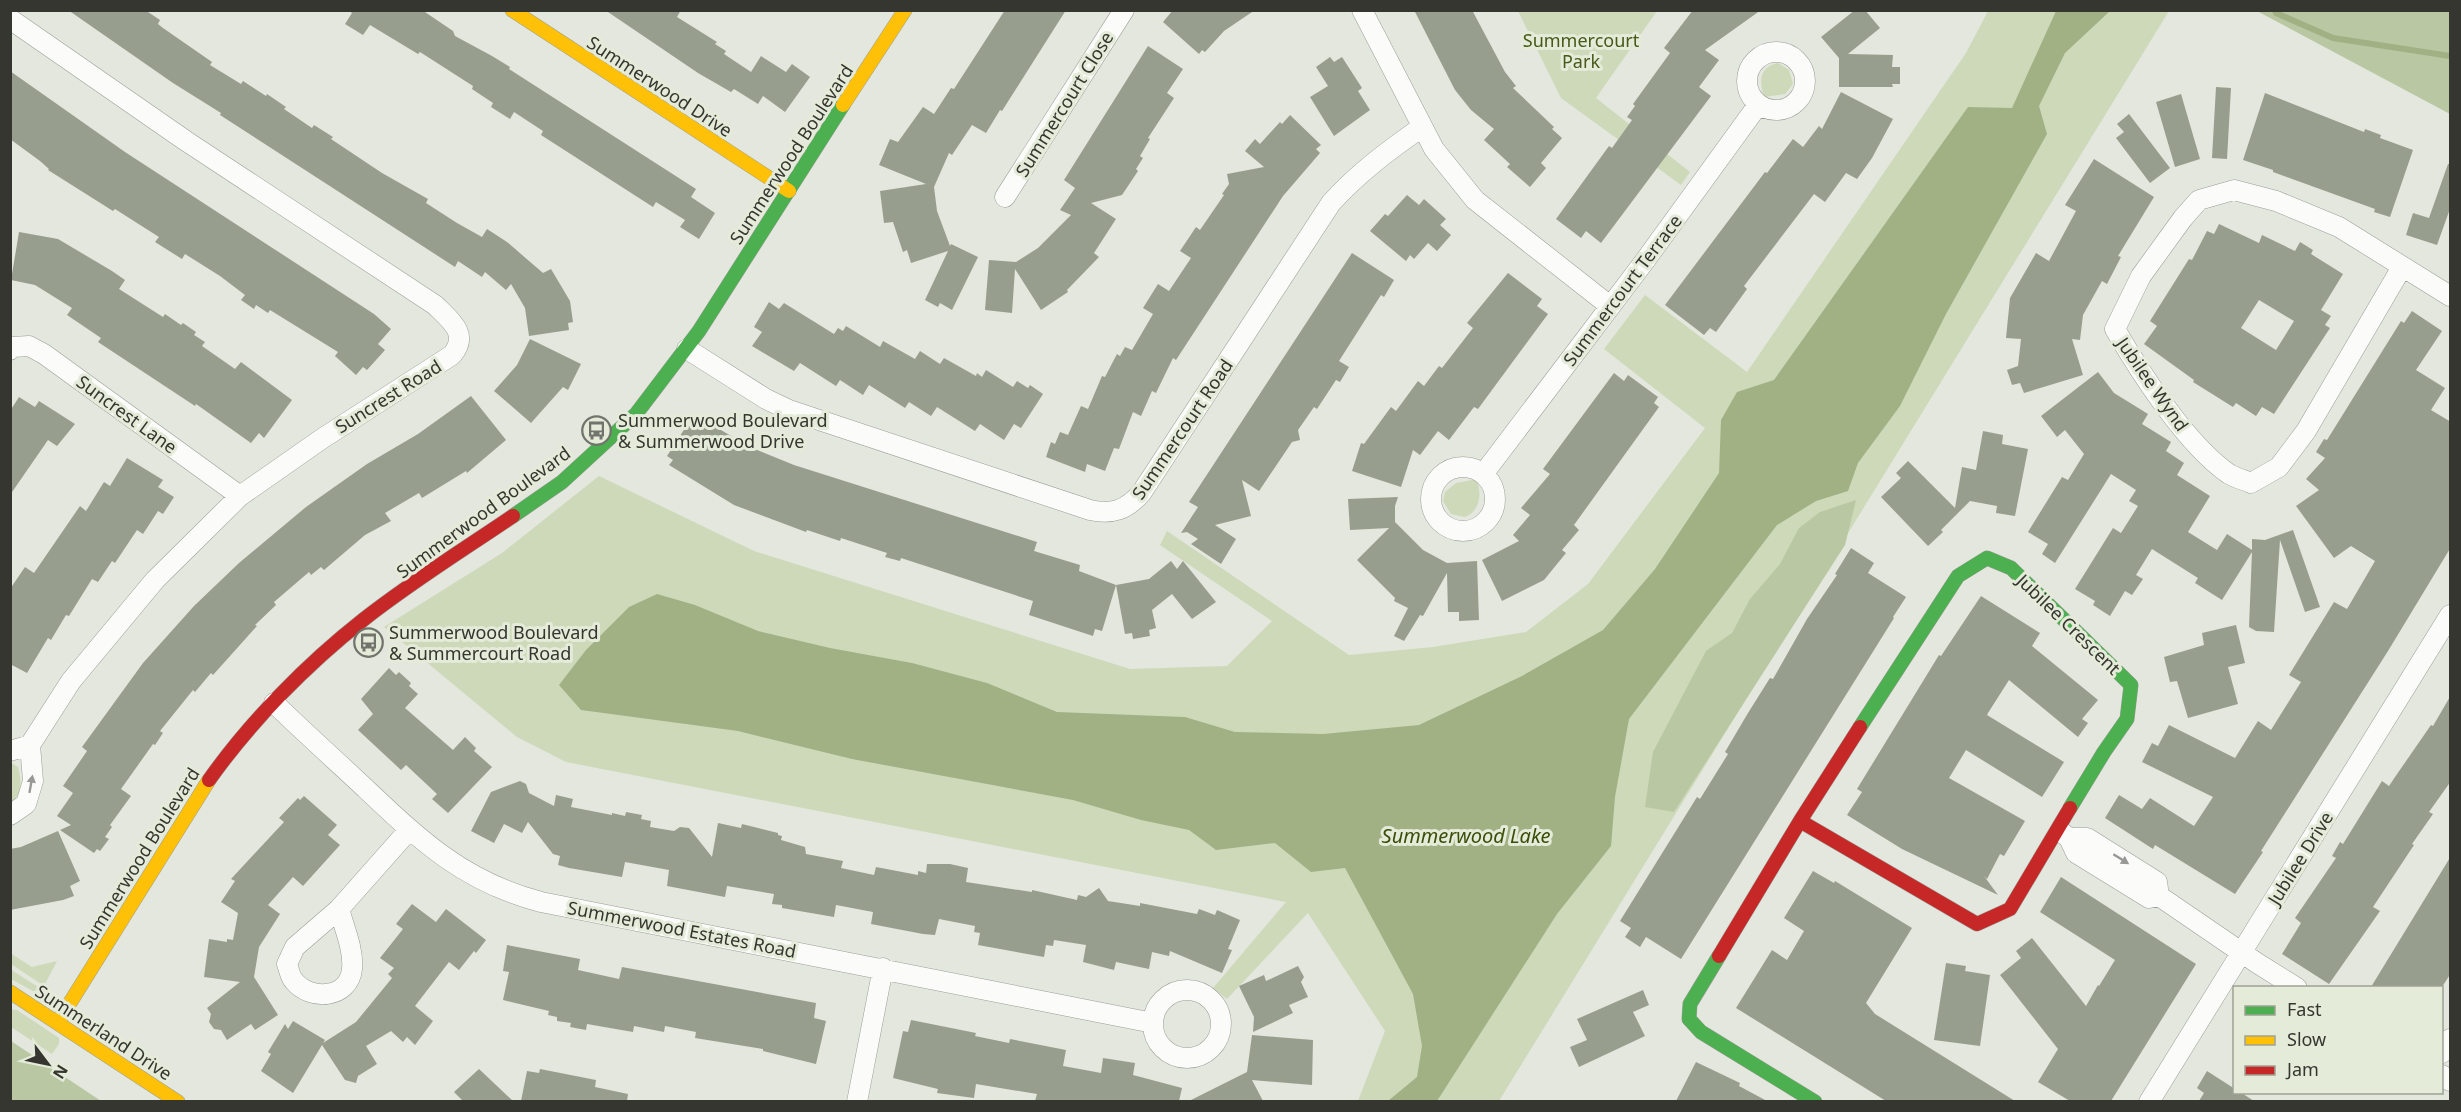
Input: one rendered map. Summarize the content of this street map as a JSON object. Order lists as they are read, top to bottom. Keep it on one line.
{"streets":{"street":["Summerwood Drive","Summercourt Close","Summerwood Boulevard","Summercourt Terrace","Jubilee Wynd","Suncrest Road","Suncrest Lane","Summercourt Road","Jubilee Crescent","Jubilee Drive","Summerwood Estates Road","Summerland Drive"]},"crossings":[["Summerwood Drive","Summerwood Boulevard"],["Summerwood Boulevard","Summercourt Road"],["Summerwood Boulevard","Summerwood Estates Road"],["Summerwood Boulevard","Summerland Drive"],["Suncrest Road","Suncrest Lane"]],"water":["Summerwood Lake"],"parks":["Summercourt Park"],"places":{"bus stop":["Summerwood Boulevard & Summerwood Drive","Summerwood Boulevard & Summercourt Road"]},"legend":["Fast","Slow","Jam"],"north":"bottom right"}
